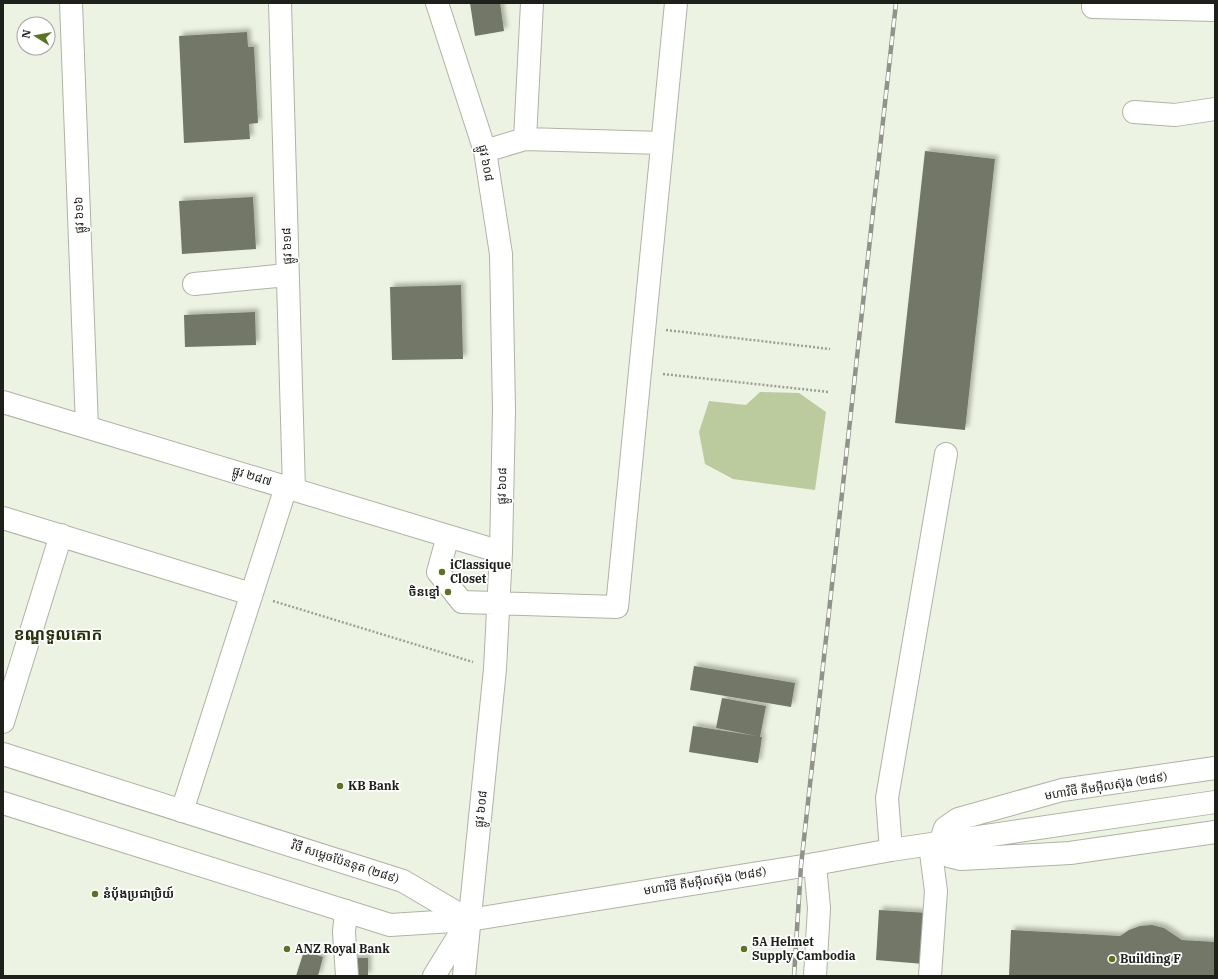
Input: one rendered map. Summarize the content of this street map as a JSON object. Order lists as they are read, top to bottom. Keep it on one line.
{"streets":{"street":["ផ្លូវ ៦០៨","ផ្លូវ ៦១៦","ផ្លូវ ៦១៨","ផ្លូវ ២៨៧","មហាវិថី គីមអ៊ីលស៊ុង (២៨៩)","វិថី សម្តេចប៉ែននុត (២៨៩)"]},"crossings":[["ផ្លូវ ៦០៨","ផ្លូវ ២៨៧"],["ផ្លូវ ៦០៨","មហាវិថី គីមអ៊ីលស៊ុង (២៨៩)"],["ផ្លូវ ៦០៨","វិថី សម្តេចប៉ែននុត (២៨៩)"],["ផ្លូវ ៦១៦","ផ្លូវ ២៨៧"],["ផ្លូវ ៦១៨","ផ្លូវ ២៨៧"],["ផ្លូវ ៦១៨","វិថី សម្តេចប៉ែននុត (២៨៩)"],["មហាវិថី គីមអ៊ីលស៊ុង (២៨៩)","វិថី សម្តេចប៉ែននុត (២៨៩)"]],"districts":["ខណ្ឌទួលគោក"],"places":["iClassique Closet","ចិនខ្មៅ","KB Bank","នំបុ័ងប្រជាប្រិយ៍","ANZ Royal Bank","5A Helmet Supply Cambodia","Building F"],"north":"left"}
